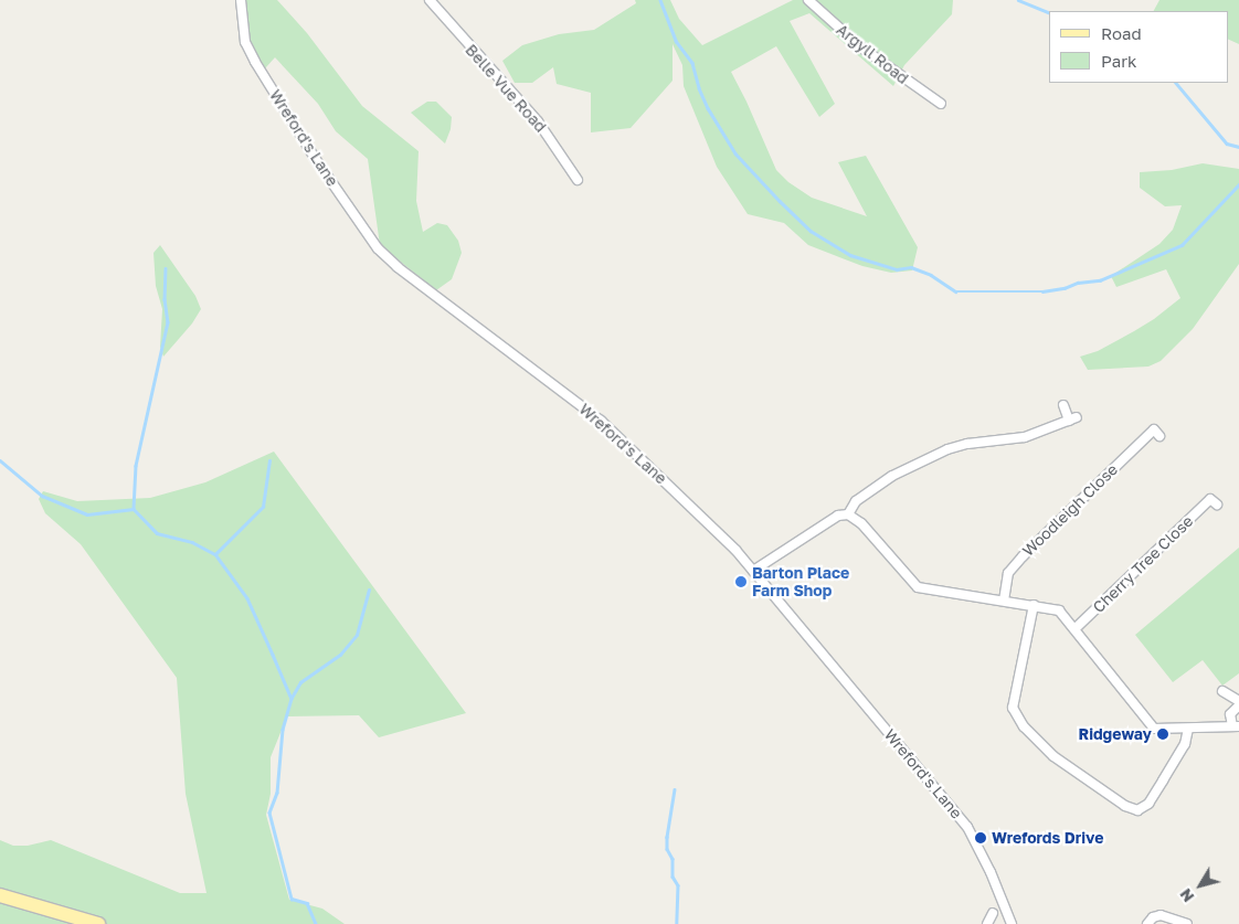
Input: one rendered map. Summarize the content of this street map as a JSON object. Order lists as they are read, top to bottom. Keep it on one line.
{"streets":{"street":["Argyll Road","Belle Vue Road","Wreford's Lane","Woodleigh Close","Cherry Tree Close"]},"places":["Barton Place Farm Shop","Ridgeway","Wrefords Drive"],"legend":["Road","Park"],"north":"bottom left"}
